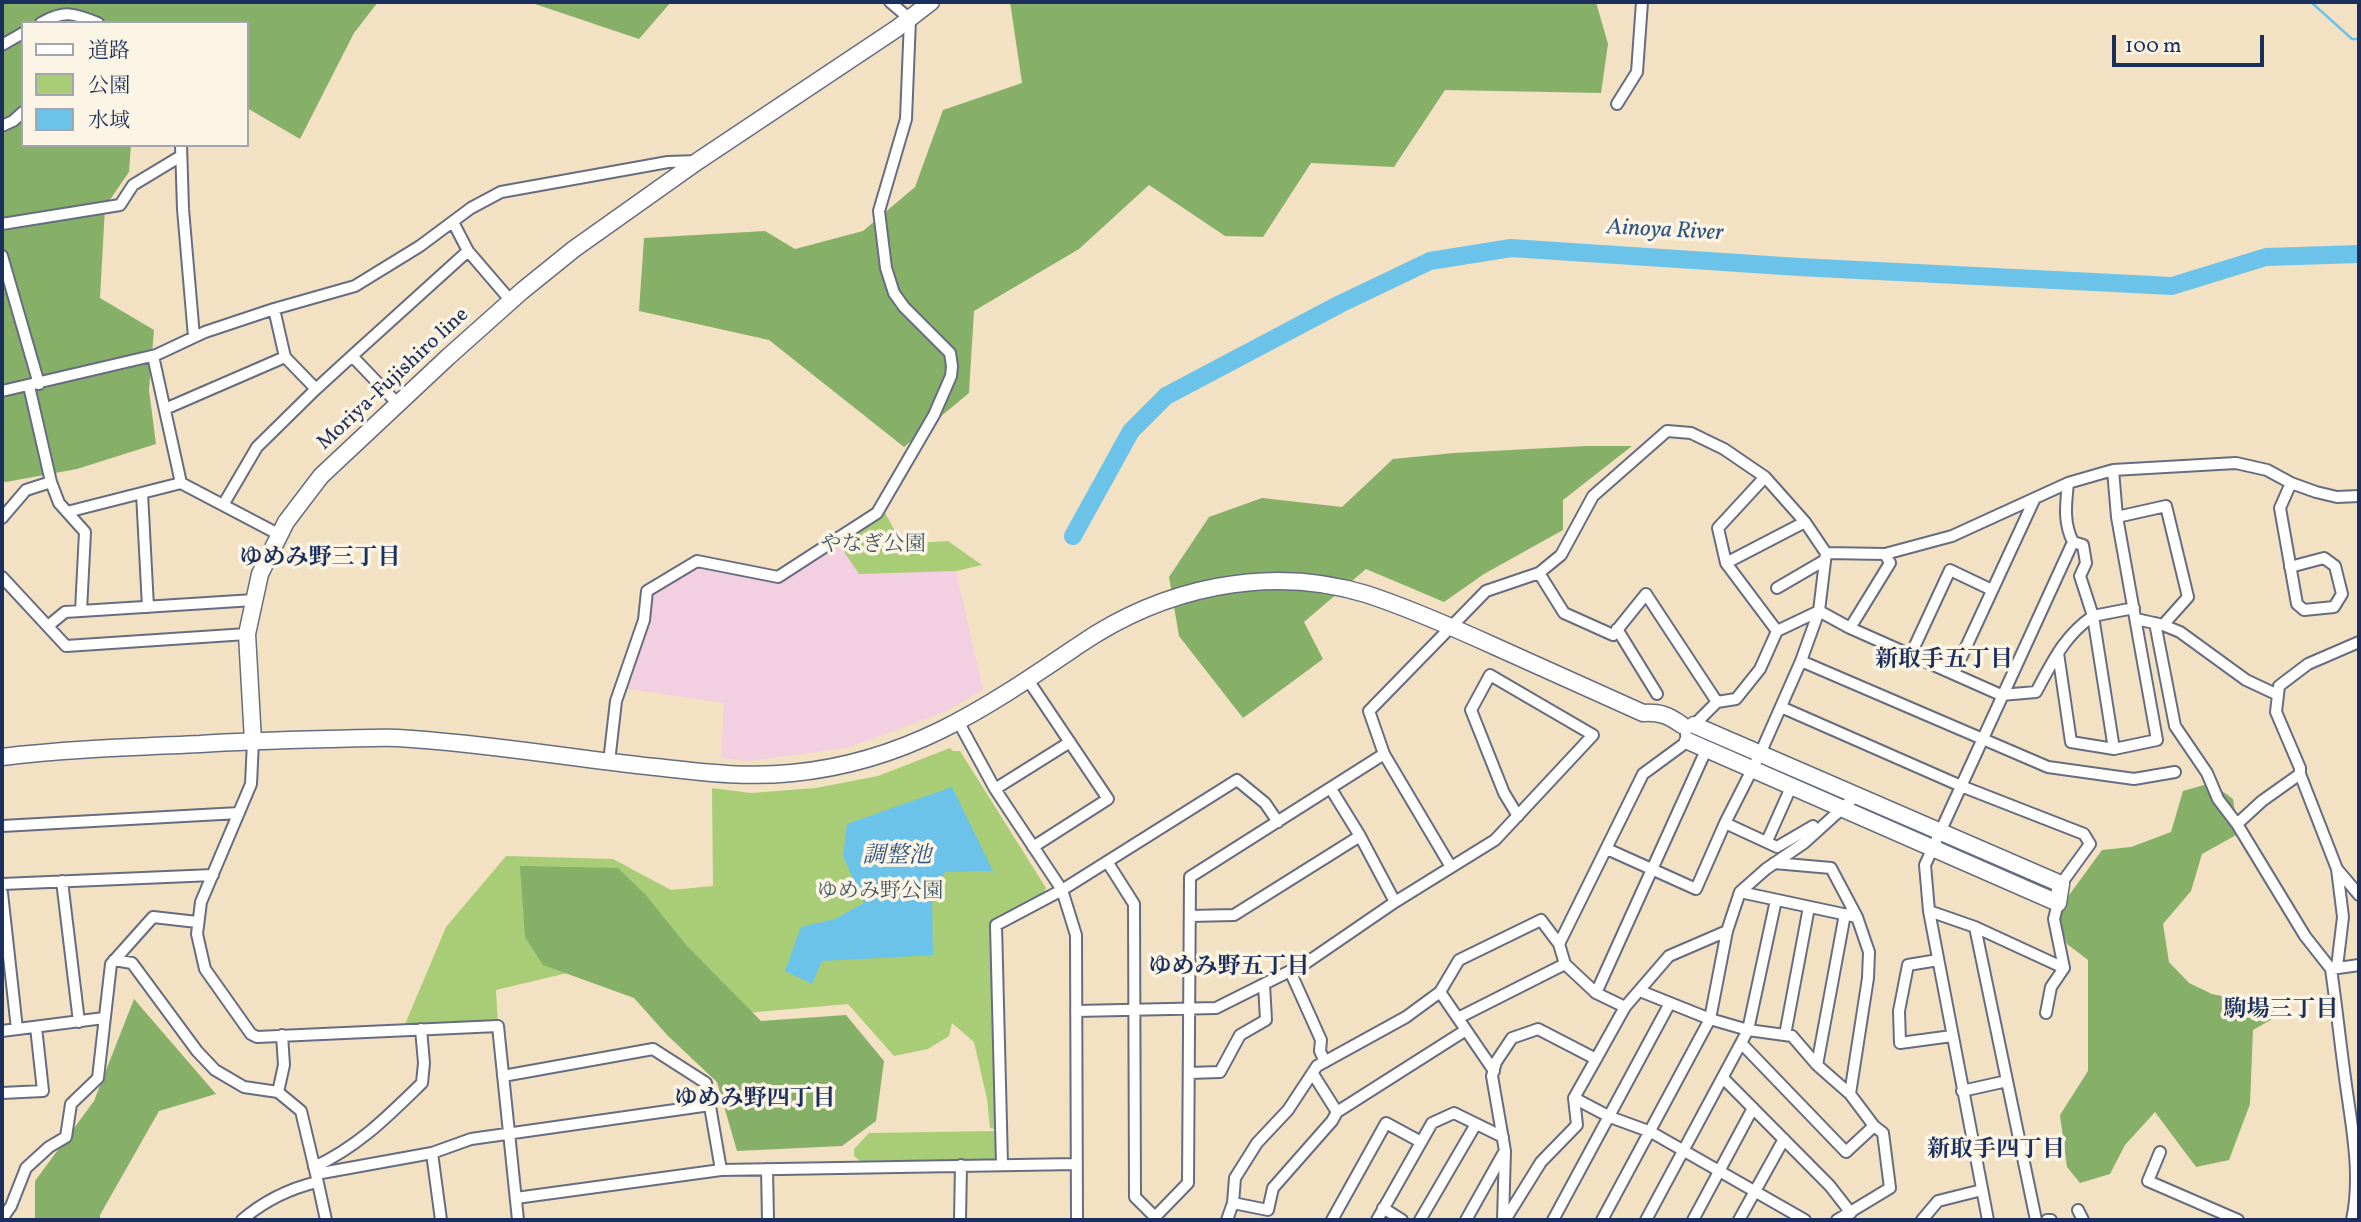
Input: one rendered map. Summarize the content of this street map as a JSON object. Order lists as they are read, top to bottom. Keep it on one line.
{"streets":{"street":["Moriya-Fujishiro line"]},"districts":["ゆめみ野三丁目","新取手五丁目","ゆめみ野五丁目","駒場三丁目","ゆめみ野四丁目","新取手四丁目"],"water":["Ainoya River","調整池"],"parks":["やなぎ公園","ゆめみ野公園"],"legend":["道路","公園","水域"],"scale_bar":"100 m"}
